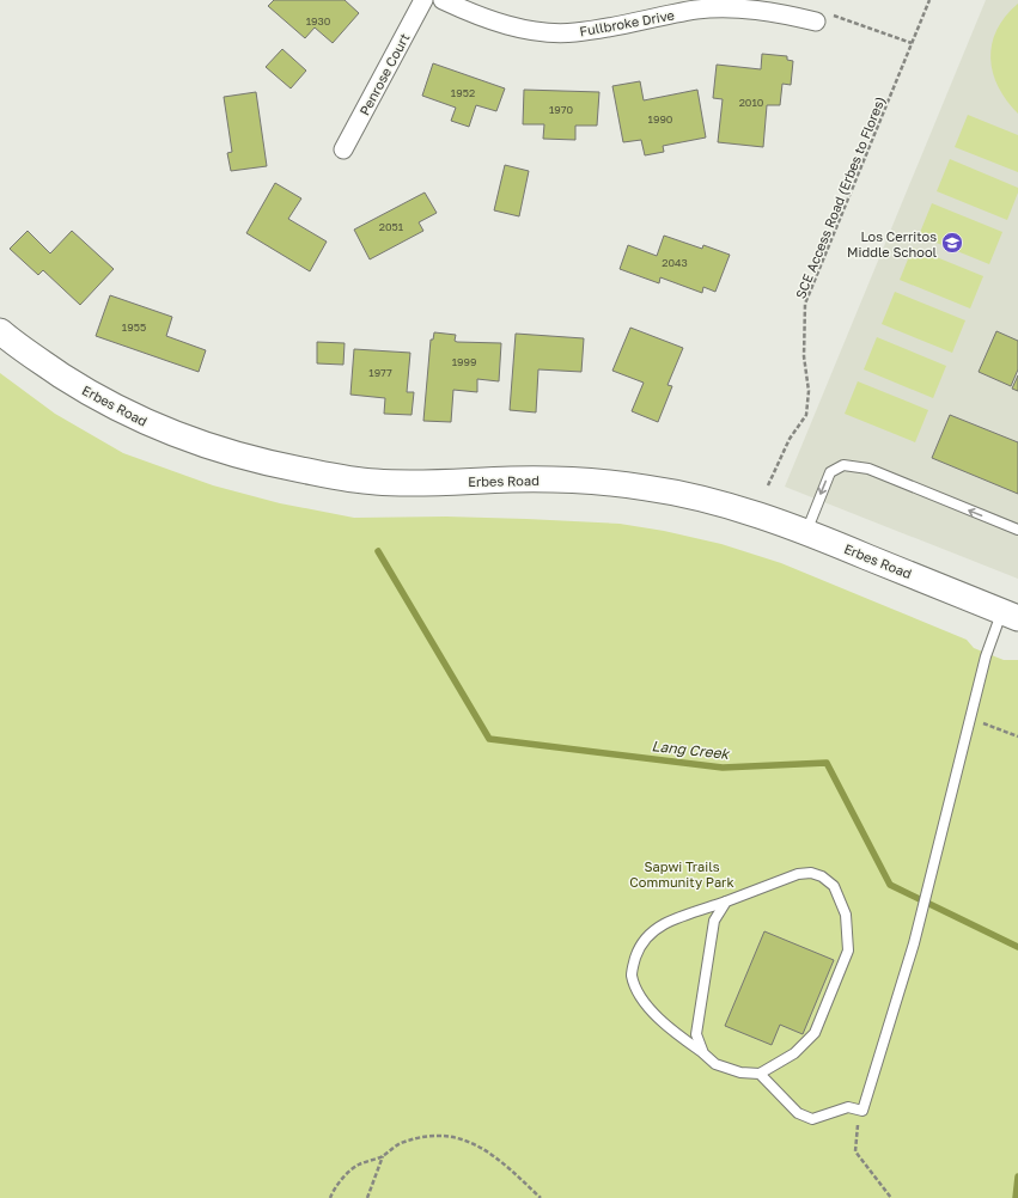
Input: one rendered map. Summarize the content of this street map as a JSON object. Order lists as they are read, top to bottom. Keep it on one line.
{"streets":{"main road":["Erbes Road"],"street":["Fullbroke Drive","Penrose Court"],"path":["SCE Access Road (Erbes to Flores)"]},"water":["Lang Creek"],"parks":["Sapwi Trails Community Park"],"places":{"school or university":["Los Cerritos Middle School"]},"house_numbers":["1930","1952","2010","1970","1990","2051","2043","1955","1999","1977"]}
